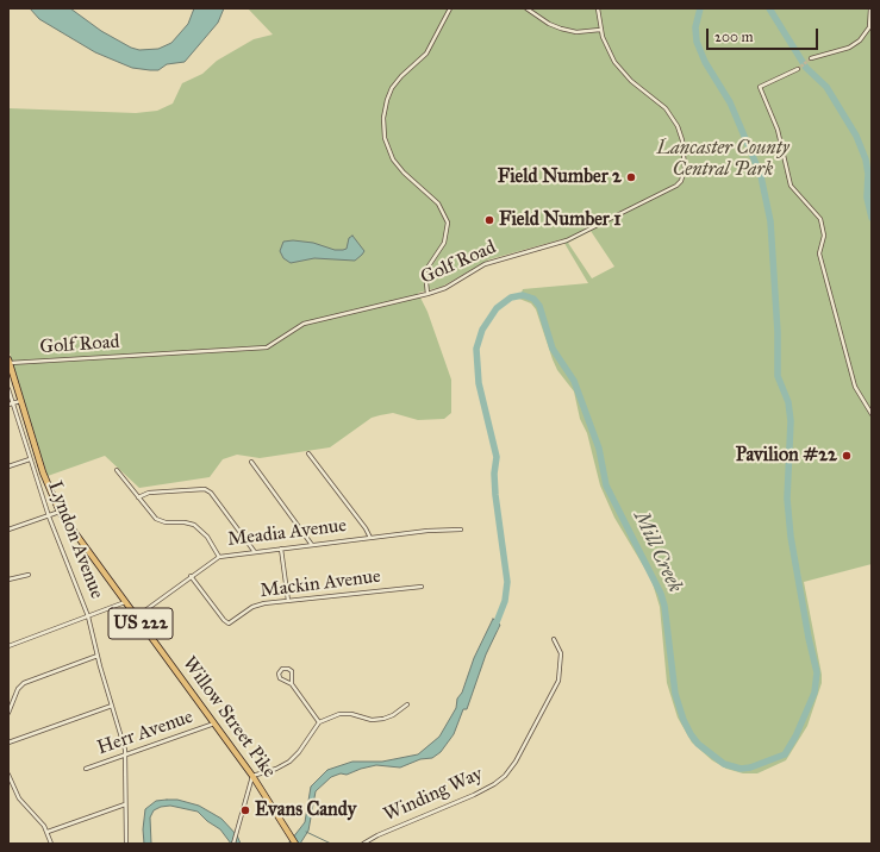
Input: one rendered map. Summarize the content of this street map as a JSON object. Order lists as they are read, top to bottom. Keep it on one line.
{"streets":{"highway":["US 222","Willow Street Pike"],"street":["Golf Road","Meadia Avenue","Lyndon Avenue","Mackin Avenue","Herr Avenue","Winding Way"]},"crossings":[["Golf Road","Willow Street Pike"],["Meadia Avenue","Mackin Avenue"],["Meadia Avenue","Willow Street Pike"],["Lyndon Avenue","Herr Avenue"],["Willow Street Pike","Herr Avenue"]],"water":["Mill Creek"],"parks":["Lancaster County Central Park"],"places":["Field Number 2","Field Number 1","Pavilion #22","Evans Candy"],"scale_bar":"200 m"}
